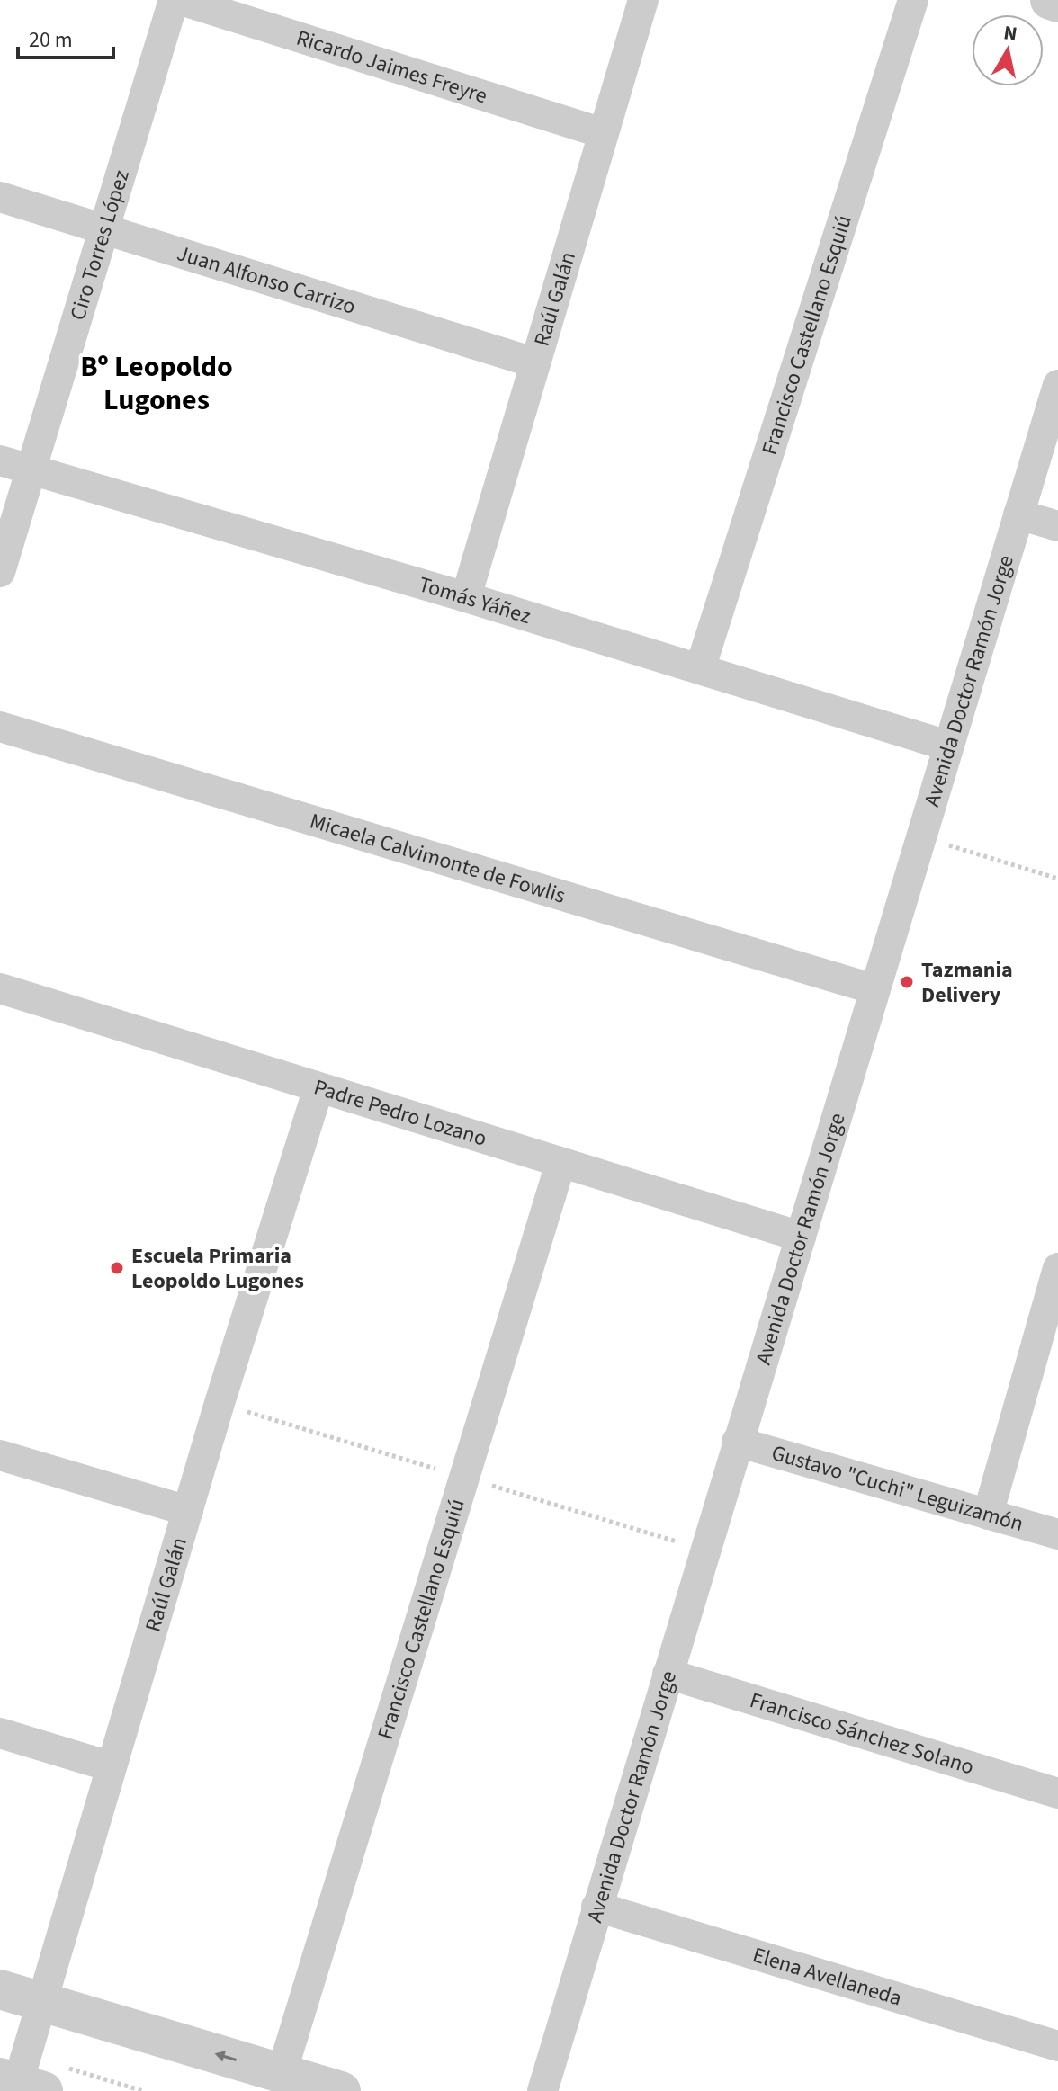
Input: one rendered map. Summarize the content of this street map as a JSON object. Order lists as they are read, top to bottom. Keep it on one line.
{"streets":{"street":["Ricardo Jaimes Freyre","Ciro Torres López","Juan Alfonso Carrizo","Raúl Galán","Francisco Castellano Esquiú","Tomás Yáñez","Avenida Doctor Ramón Jorge","Micaela Calvimonte de Fowlis","Padre Pedro Lozano","Gustavo \"Cuchi\" Leguizamón","Francisco Sánchez Solano","Elena Avellaneda"]},"crossings":[["Ricardo Jaimes Freyre","Raúl Galán"],["Ciro Torres López","Juan Alfonso Carrizo"],["Ciro Torres López","Tomás Yáñez"],["Juan Alfonso Carrizo","Raúl Galán"],["Raúl Galán","Tomás Yáñez"],["Raúl Galán","Padre Pedro Lozano"],["Francisco Castellano Esquiú","Tomás Yáñez"],["Francisco Castellano Esquiú","Padre Pedro Lozano"],["Tomás Yáñez","Avenida Doctor Ramón Jorge"],["Avenida Doctor Ramón Jorge","Micaela Calvimonte de Fowlis"],["Avenida Doctor Ramón Jorge","Padre Pedro Lozano"],["Avenida Doctor Ramón Jorge","Gustavo \"Cuchi\" Leguizamón"],["Avenida Doctor Ramón Jorge","Francisco Sánchez Solano"],["Avenida Doctor Ramón Jorge","Elena Avellaneda"]],"districts":["Bº Leopoldo Lugones"],"places":["Tazmania Delivery","Escuela Primaria Leopoldo Lugones"],"scale_bar":"20 m","north":"top"}
